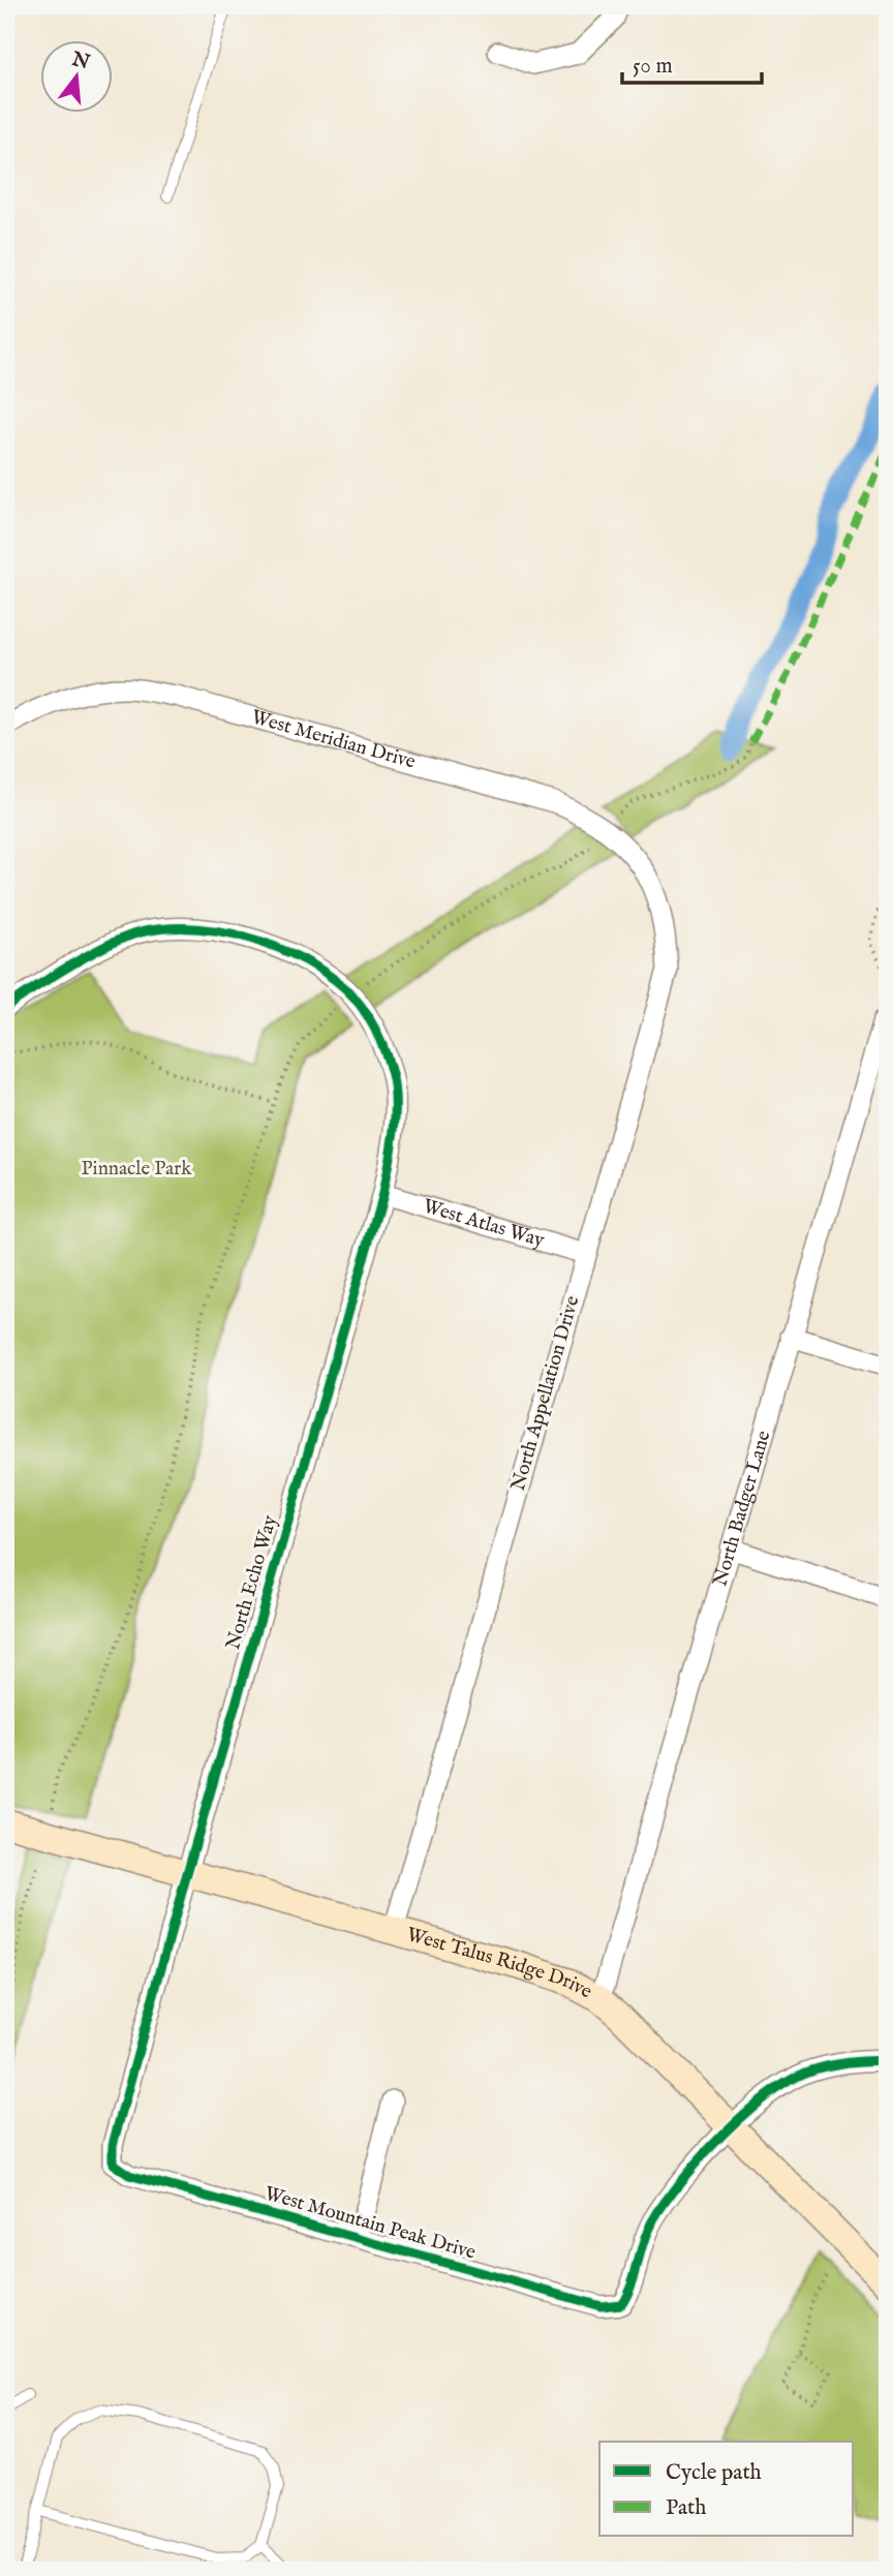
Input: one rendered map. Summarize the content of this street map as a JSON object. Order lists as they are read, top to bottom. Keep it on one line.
{"streets":{"street":["West Meridian Drive","West Atlas Way","North Appellation Drive","North Badger Lane","North Echo Way","West Talus Ridge Drive","West Mountain Peak Drive"]},"crossings":[["West Meridian Drive","North Appellation Drive"],["West Atlas Way","North Appellation Drive"],["West Atlas Way","North Echo Way"],["North Appellation Drive","West Talus Ridge Drive"],["North Badger Lane","West Talus Ridge Drive"],["North Echo Way","West Talus Ridge Drive"],["North Echo Way","West Mountain Peak Drive"],["West Talus Ridge Drive","West Mountain Peak Drive"]],"parks":["Pinnacle Park"],"legend":["Cycle path","Path"],"scale_bar":"50 m","north":"top"}
